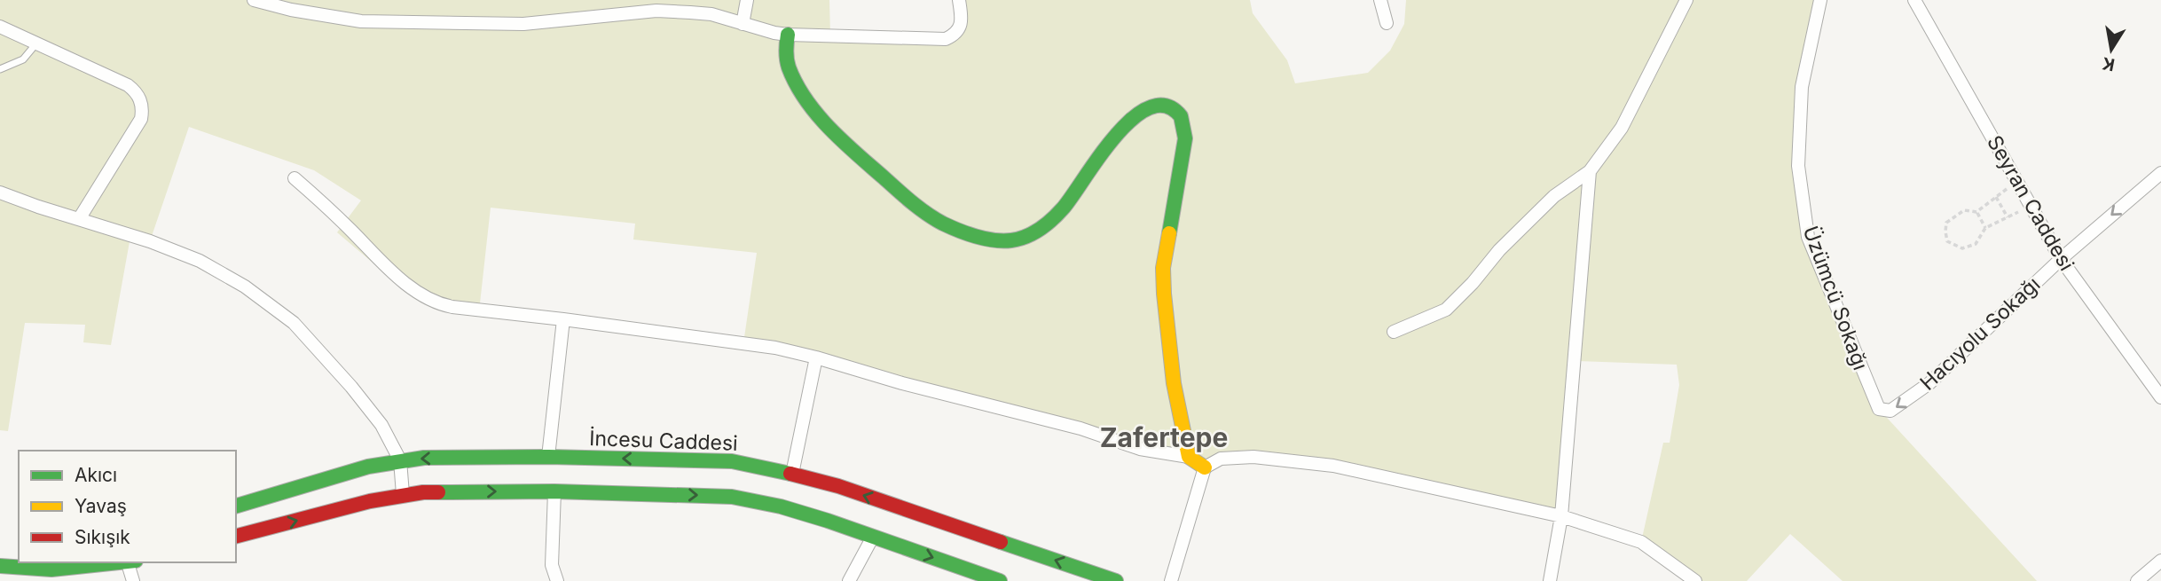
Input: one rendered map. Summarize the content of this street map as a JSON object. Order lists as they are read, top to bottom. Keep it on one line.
{"streets":{"main road":["İncesu Caddesi"],"street":["Seyran Caddesi","Üzümcü Sokağı","Hacıyolu Sokağı"]},"crossings":[["Seyran Caddesi","Hacıyolu Sokağı"],["Üzümcü Sokağı","Hacıyolu Sokağı"]],"one_way":["Hacıyolu Sokağı"],"districts":["Zafertepe"],"legend":["Akıcı","Yavaş","Sıkışık"],"north":"bottom"}
